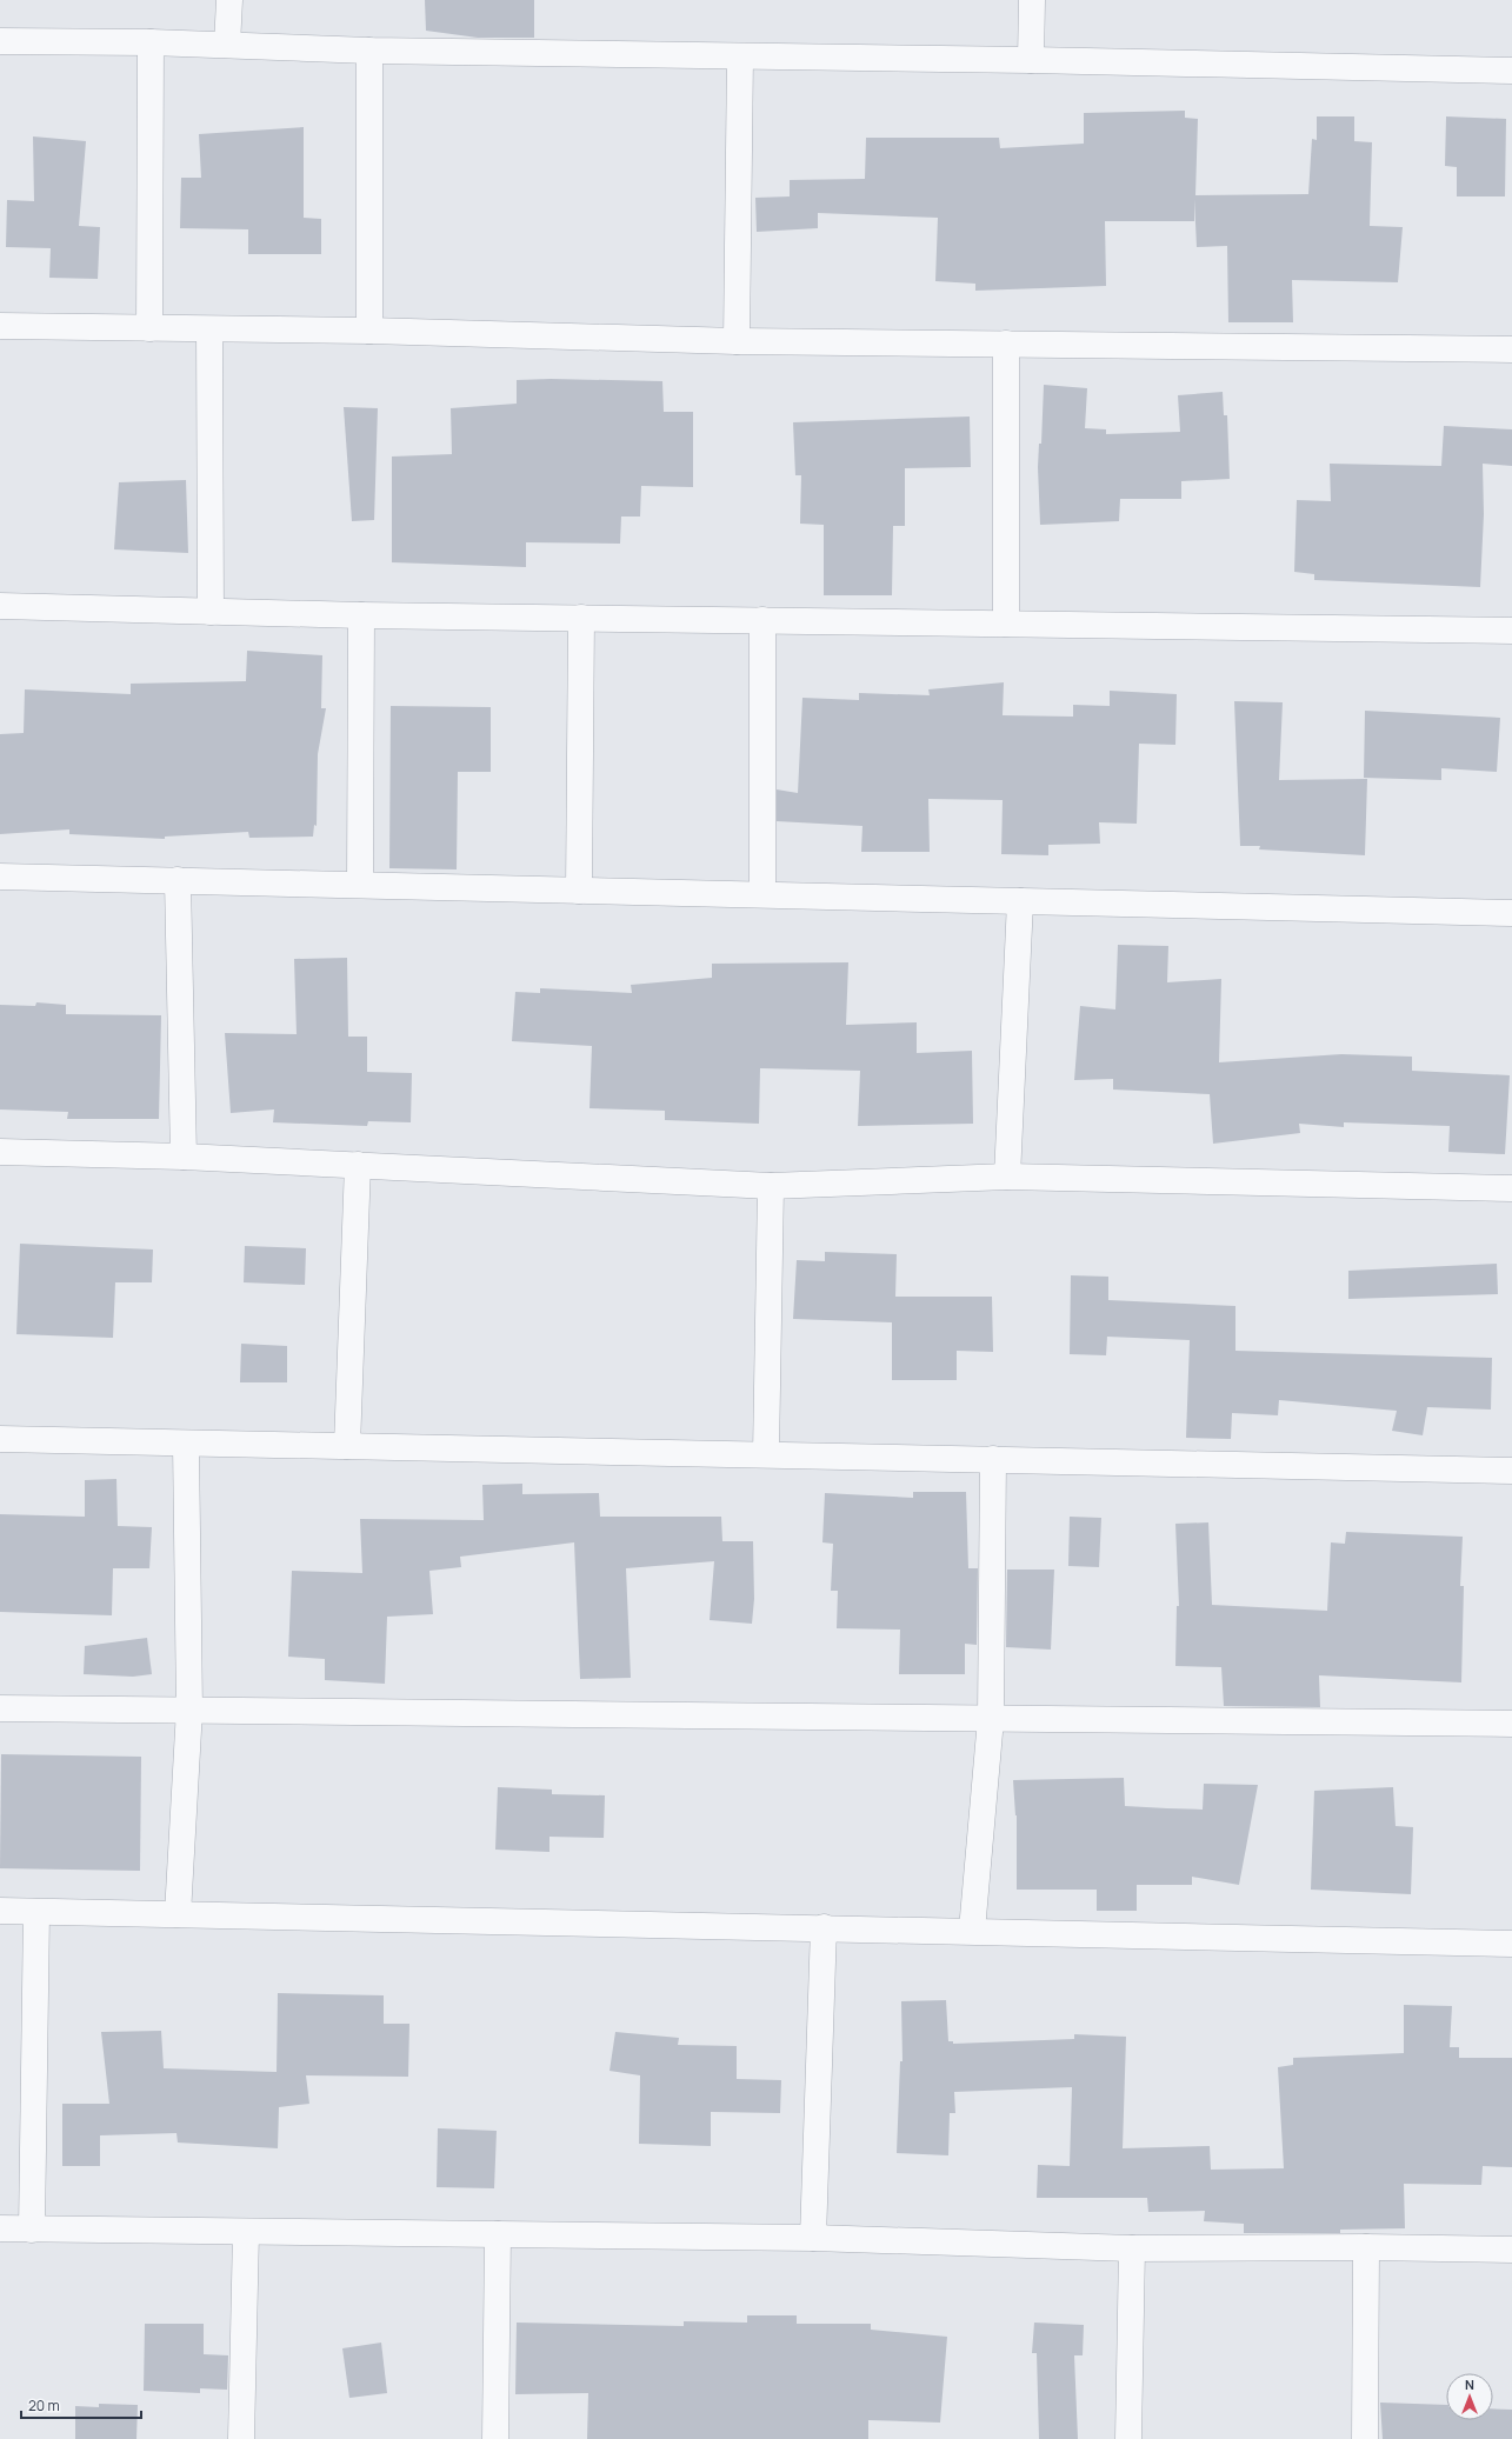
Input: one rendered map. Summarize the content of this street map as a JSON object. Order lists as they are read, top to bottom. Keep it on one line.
{"scale_bar":"20 m","north":"top"}
